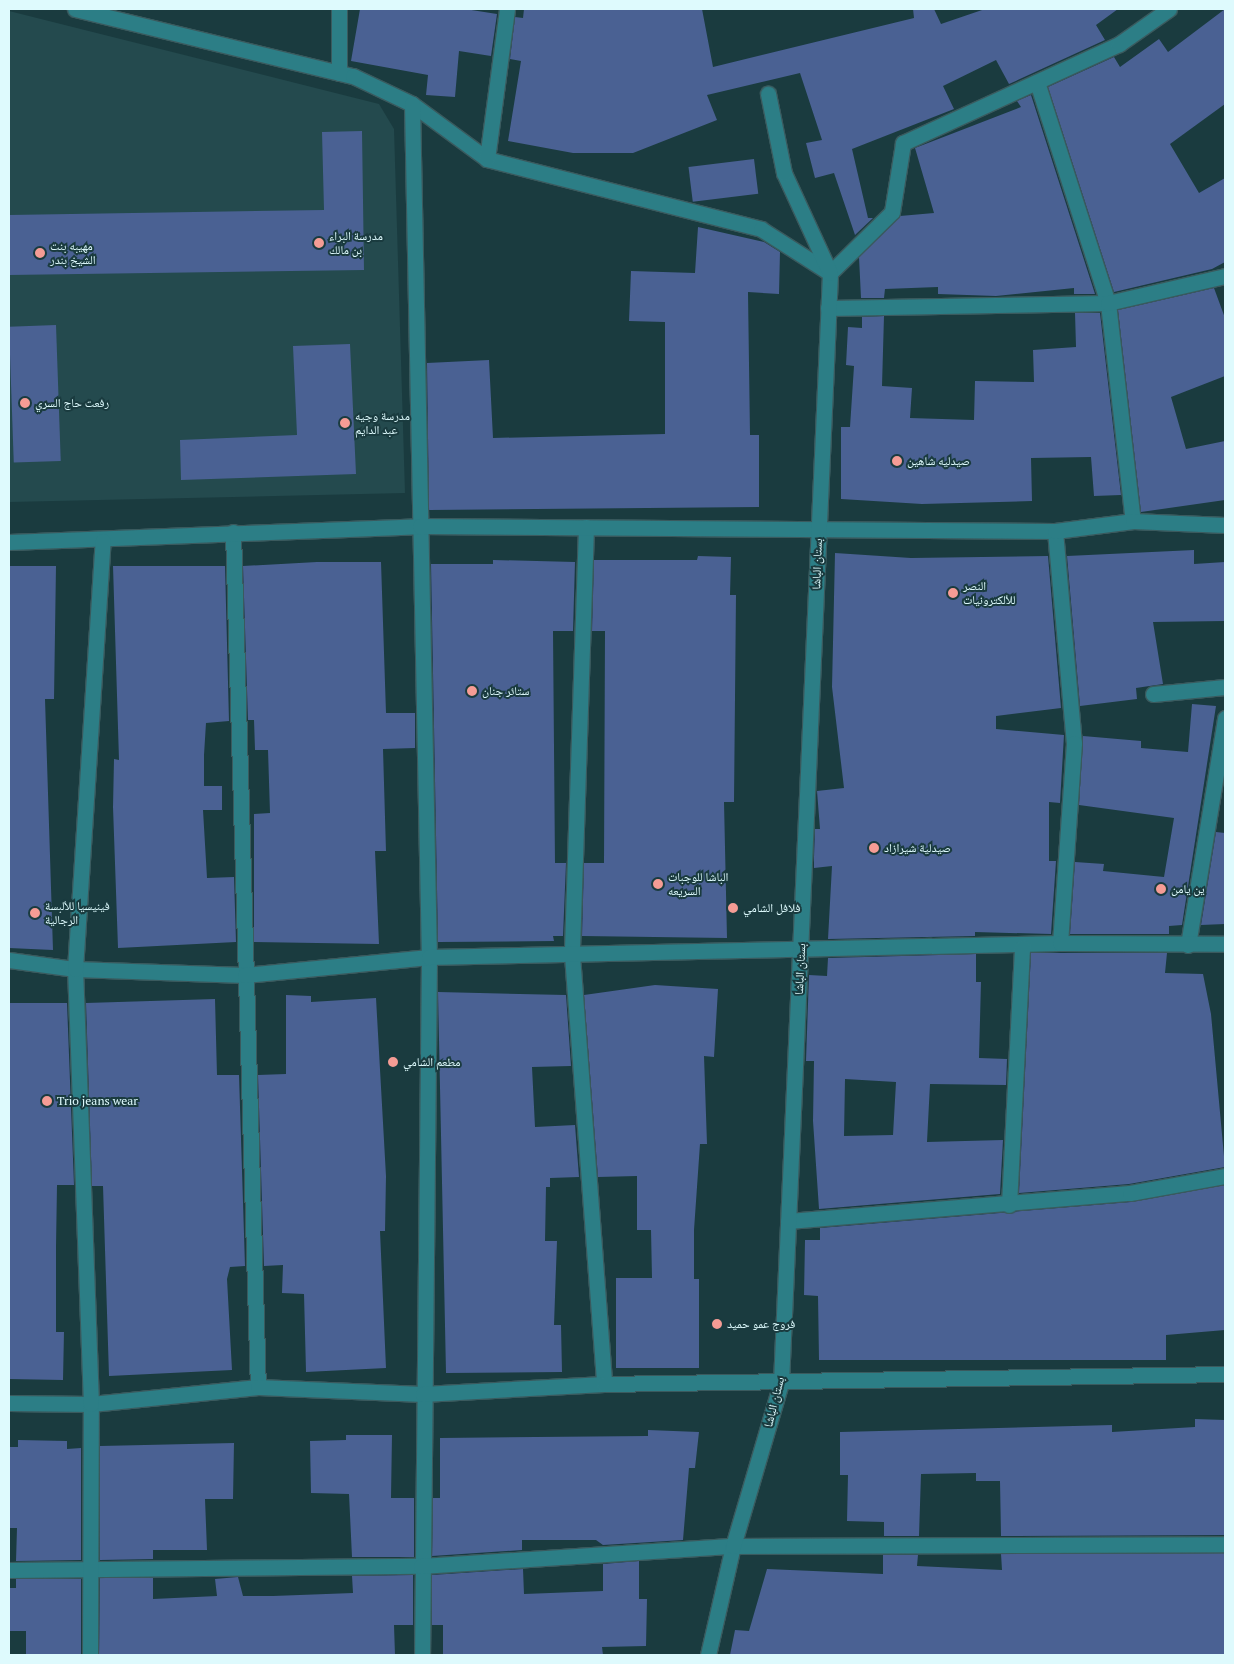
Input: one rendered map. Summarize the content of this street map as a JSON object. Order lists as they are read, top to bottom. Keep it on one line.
{"streets":{"street":["بستان الباشا"]},"places":["مدرسة البراء بن مالك","مهيبه بنت الشيخ بندر","رفعت حاج السري","مدرسة وجيه عبد الدايم","صيدليه شاهين","النصر للألكترونيات","ستائر جنان","صيدلية شيرازاد","الباشا للوجبات السريعه","ين يامن","فلافل الشامي","فينيسيا للألبسة الرجالية","مطعم الشامي","Trio jeans wear","فروج عمو حميد"]}
